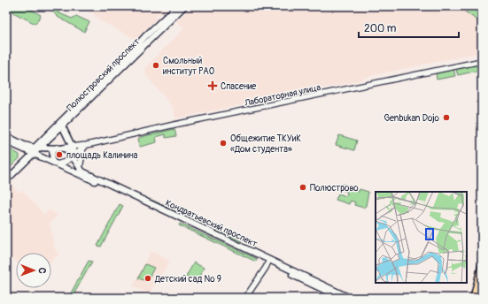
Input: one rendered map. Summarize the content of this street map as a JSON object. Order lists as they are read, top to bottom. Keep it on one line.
{"streets":{"main road":["Полюстровский проспект","Кондратьевский проспект"],"street":["Лабораторная улица"]},"places":{"other":["Смольный институт РАО","Genbukan Dojo","Общежитие ТКУиК «Дом студента»","площадь Калинина","Полюстрово","Детский сад № 9"],"health":["Спасение"]},"scale_bar":"200 m","north":"right"}
